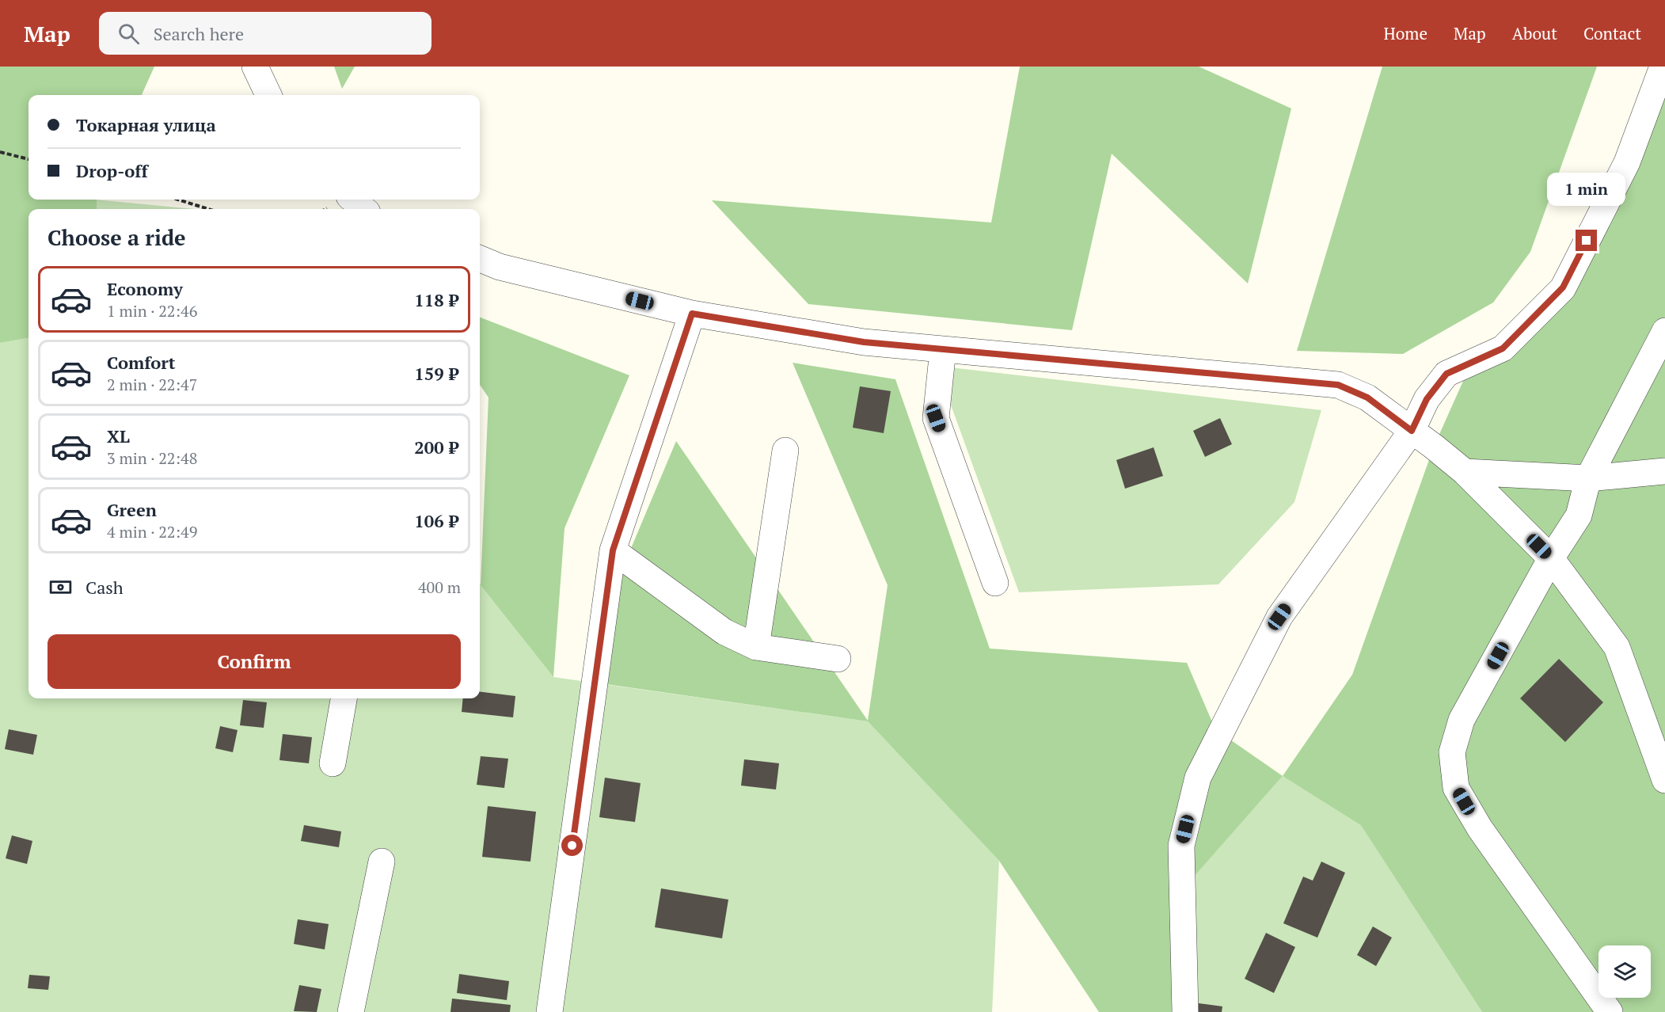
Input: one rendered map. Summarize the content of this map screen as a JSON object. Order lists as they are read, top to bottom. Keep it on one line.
{"page":{"header":"Map","search":"Search here","nav":["Home","Map","About","Contact"],"banner":["Токарная улица","Drop-off"],"bubble":"1 min","heading":"Choose a ride","list":[{"name":"Economy","note":"1 min · 22:46","value":"118 ₽"},{"name":"Comfort","note":"2 min · 22:47","value":"159 ₽"},{"name":"XL","note":"3 min · 22:48","value":"200 ₽"},{"name":"Green","note":"4 min · 22:49","value":"106 ₽"}],"pay":["Cash","400 m"],"buttons":"Confirm"}}
